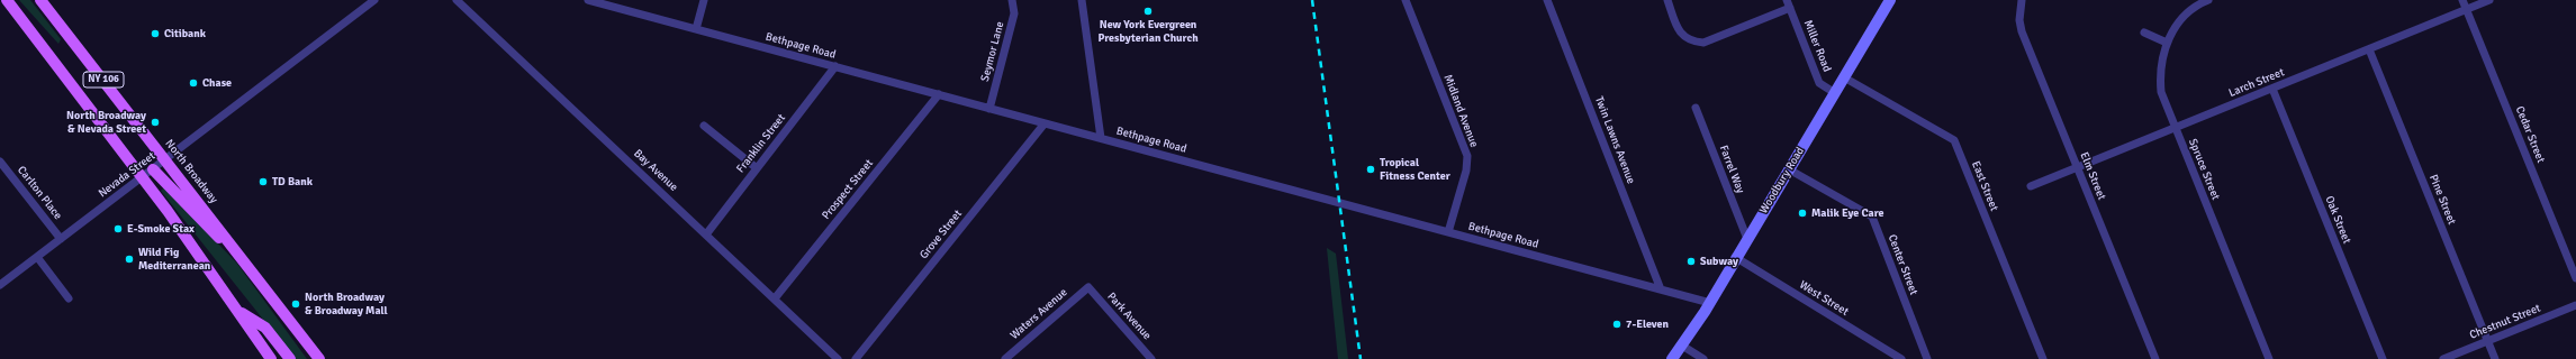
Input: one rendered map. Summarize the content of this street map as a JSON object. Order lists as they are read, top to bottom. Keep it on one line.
{"streets":{"main road":["NY 106","North Broadway","Woodbury Road"],"street":["Bethpage Road","Miller Road","Seymor Lane","Larch Street","Midland Avenue","Cedar Street","Twin Lawns Avenue","Franklin Street","Farrel Way","Spruce Street","Bay Avenue","Nevada Street","Elm Street","East Street","Prospect Street","Carlton Place","Pine Street","Oak Street","Grove Street","Center Street","West Street","Waters Avenue","Park Avenue","Chestnut Street"]},"crossings":[["Bethpage Road","Seymor Lane"],["Bethpage Road","Midland Avenue"],["Bethpage Road","Twin Lawns Avenue"],["Bethpage Road","Franklin Street"],["Bethpage Road","Woodbury Road"],["Bethpage Road","Prospect Street"],["Bethpage Road","Grove Street"],["Miller Road","Woodbury Road"],["NY 106","Nevada Street"],["Larch Street","Cedar Street"],["Larch Street","Spruce Street"],["Larch Street","Elm Street"],["Larch Street","Pine Street"],["Larch Street","Oak Street"],["Franklin Street","Bay Avenue"],["Farrel Way","Woodbury Road"],["Bay Avenue","Prospect Street"],["North Broadway","Nevada Street"],["Nevada Street","Carlton Place"],["Woodbury Road","East Street"],["Woodbury Road","Center Street"],["Woodbury Road","West Street"],["Pine Street","Chestnut Street"],["Waters Avenue","Park Avenue"]],"places":["New York Evergreen Presbyterian Church","Citibank","Chase","North Broadway & Nevada Street","Tropical Fitness Center","TD Bank","Malik Eye Care","E-Smoke Stax","Wild Fig Mediterranean","Subway","North Broadway & Broadway Mall","7-Eleven"]}
